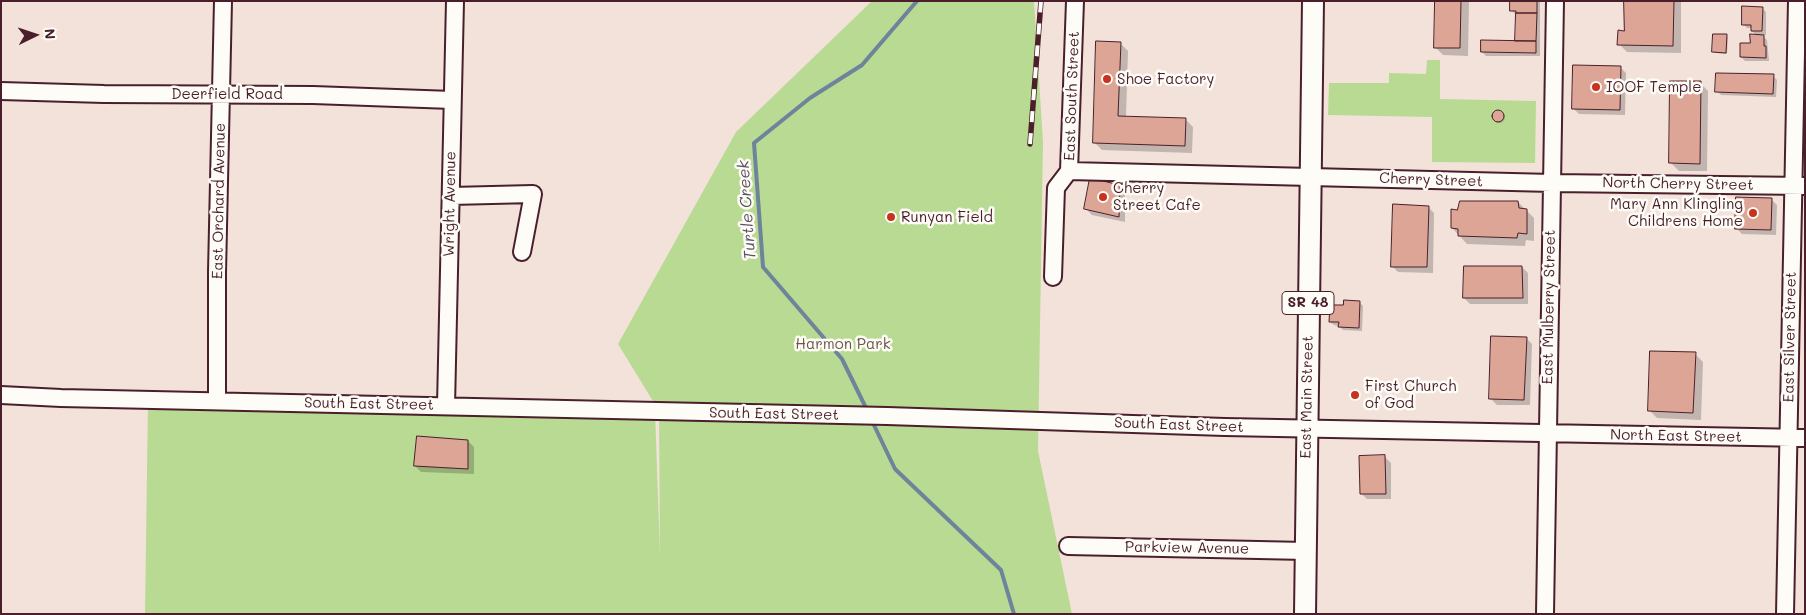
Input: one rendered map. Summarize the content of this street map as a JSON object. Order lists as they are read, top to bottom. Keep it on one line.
{"streets":{"main road":["SR 48","East Main Street"],"street":["Deerfield Road","East South Street","Cherry Street","North Cherry Street","East Orchard Avenue","Wright Avenue","East Mulberry Street","East Silver Street","South East Street","North East Street","Parkview Avenue"]},"crossings":[["Deerfield Road","East Orchard Avenue"],["Deerfield Road","Wright Avenue"],["East South Street","Cherry Street"],["Cherry Street","North Cherry Street"],["Cherry Street","East Mulberry Street"],["Cherry Street","East Main Street"],["North Cherry Street","East Mulberry Street"],["North Cherry Street","East Silver Street"],["East Orchard Avenue","South East Street"],["Wright Avenue","South East Street"],["East Mulberry Street","South East Street"],["East Mulberry Street","North East Street"],["East Silver Street","North East Street"],["East Main Street","South East Street"],["East Main Street","Parkview Avenue"],["South East Street","North East Street"]],"water":["Turtle Creek"],"parks":["Harmon Park"],"places":["Shoe Factory","IOOF Temple","Cherry Street Cafe","Mary Ann Klingling Childrens Home","Runyan Field","First Church of God"],"north":"right"}
